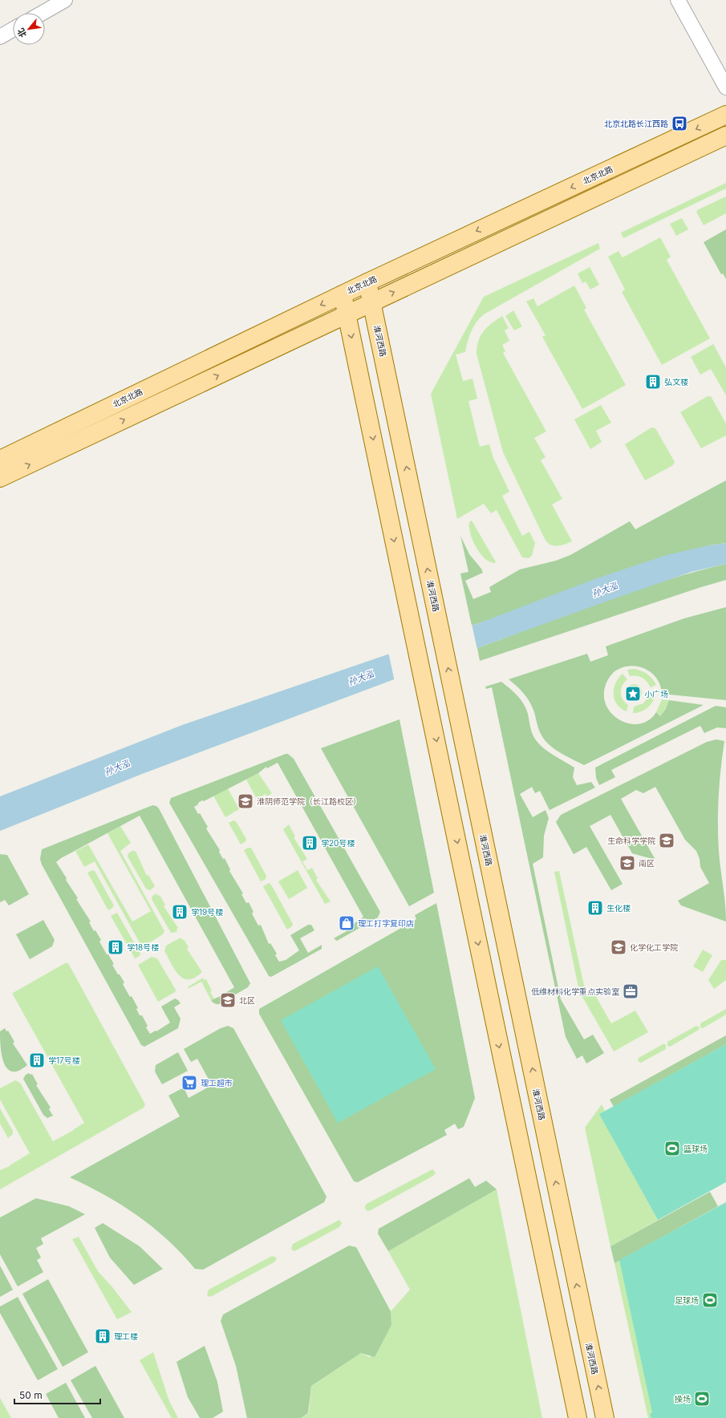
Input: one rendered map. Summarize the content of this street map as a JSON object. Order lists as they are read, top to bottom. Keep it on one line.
{"streets":{"main road":["北京北路","淮河西路"]},"crossings":[["北京北路","淮河西路"]],"water":["孙大泓"],"places":{"bus stop":["北京北路长江西路"],"building":["弘文楼","学20号楼","生化楼","学19号楼","学18号楼","学17号楼","理工楼"],"place":["小广场"],"school or university":["淮阴师范学院（长江路校区）","生命科学学院","南区","化学化工学院","北区"],"shop":["理工打字复印店"],"office":["低维材料化学重点实验室"],"supermarket":["理工超市"],"sports":["篮球场","足球场","操场"]},"scale_bar":"50 m","north":"bottom left"}
